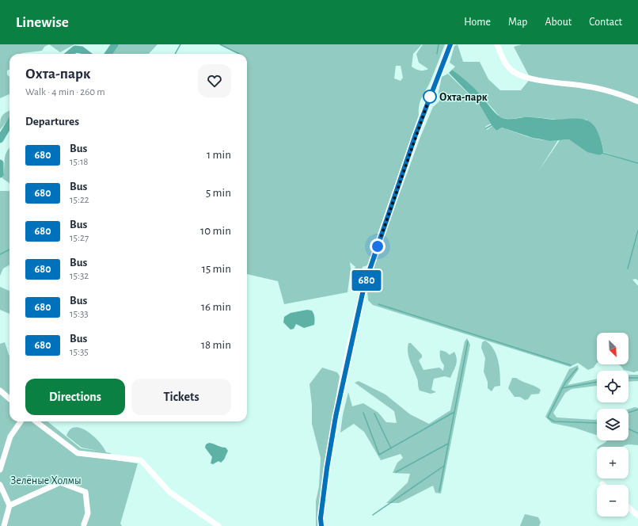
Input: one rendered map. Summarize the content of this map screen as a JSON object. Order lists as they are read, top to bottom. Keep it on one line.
{"parks":["Зелёные Холмы"],"places":["Охта-парк"],"lines":["bus line 680"],"north":"bottom right","page":{"header":"Linewise","nav":["Home","Map","About","Contact"],"on_map":"680","heading":[["Охта-парк","Walk · 4 min · 260 m"],"Departures"],"list":[{"mark":"680","name":"Bus","note":"15:18","value":"1 min"},{"mark":"680","name":"Bus","note":"15:22","value":"5 min"},{"mark":"680","name":"Bus","note":"15:27","value":"10 min"},{"mark":"680","name":"Bus","note":"15:32","value":"15 min"},{"mark":"680","name":"Bus","note":"15:33","value":"16 min"},{"mark":"680","name":"Bus","note":"15:35","value":"18 min"}],"map_buttons":["+","−"],"buttons":["Directions","Tickets"]}}
